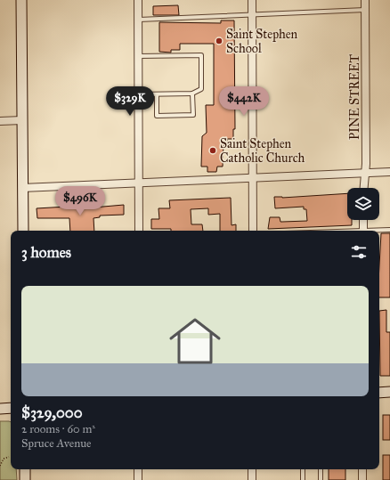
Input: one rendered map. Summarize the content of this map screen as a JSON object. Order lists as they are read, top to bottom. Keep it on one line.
{"streets":{"street":["PINE STREET"]},"places":["Saint Stephen School","Saint Stephen Catholic Church"],"page":{"price":["$329K","$442K","$496K"],"heading":"3 homes","list":[{"name":"$329,000","note":"2 rooms · 60 m² · Spruce Avenue"}]}}
